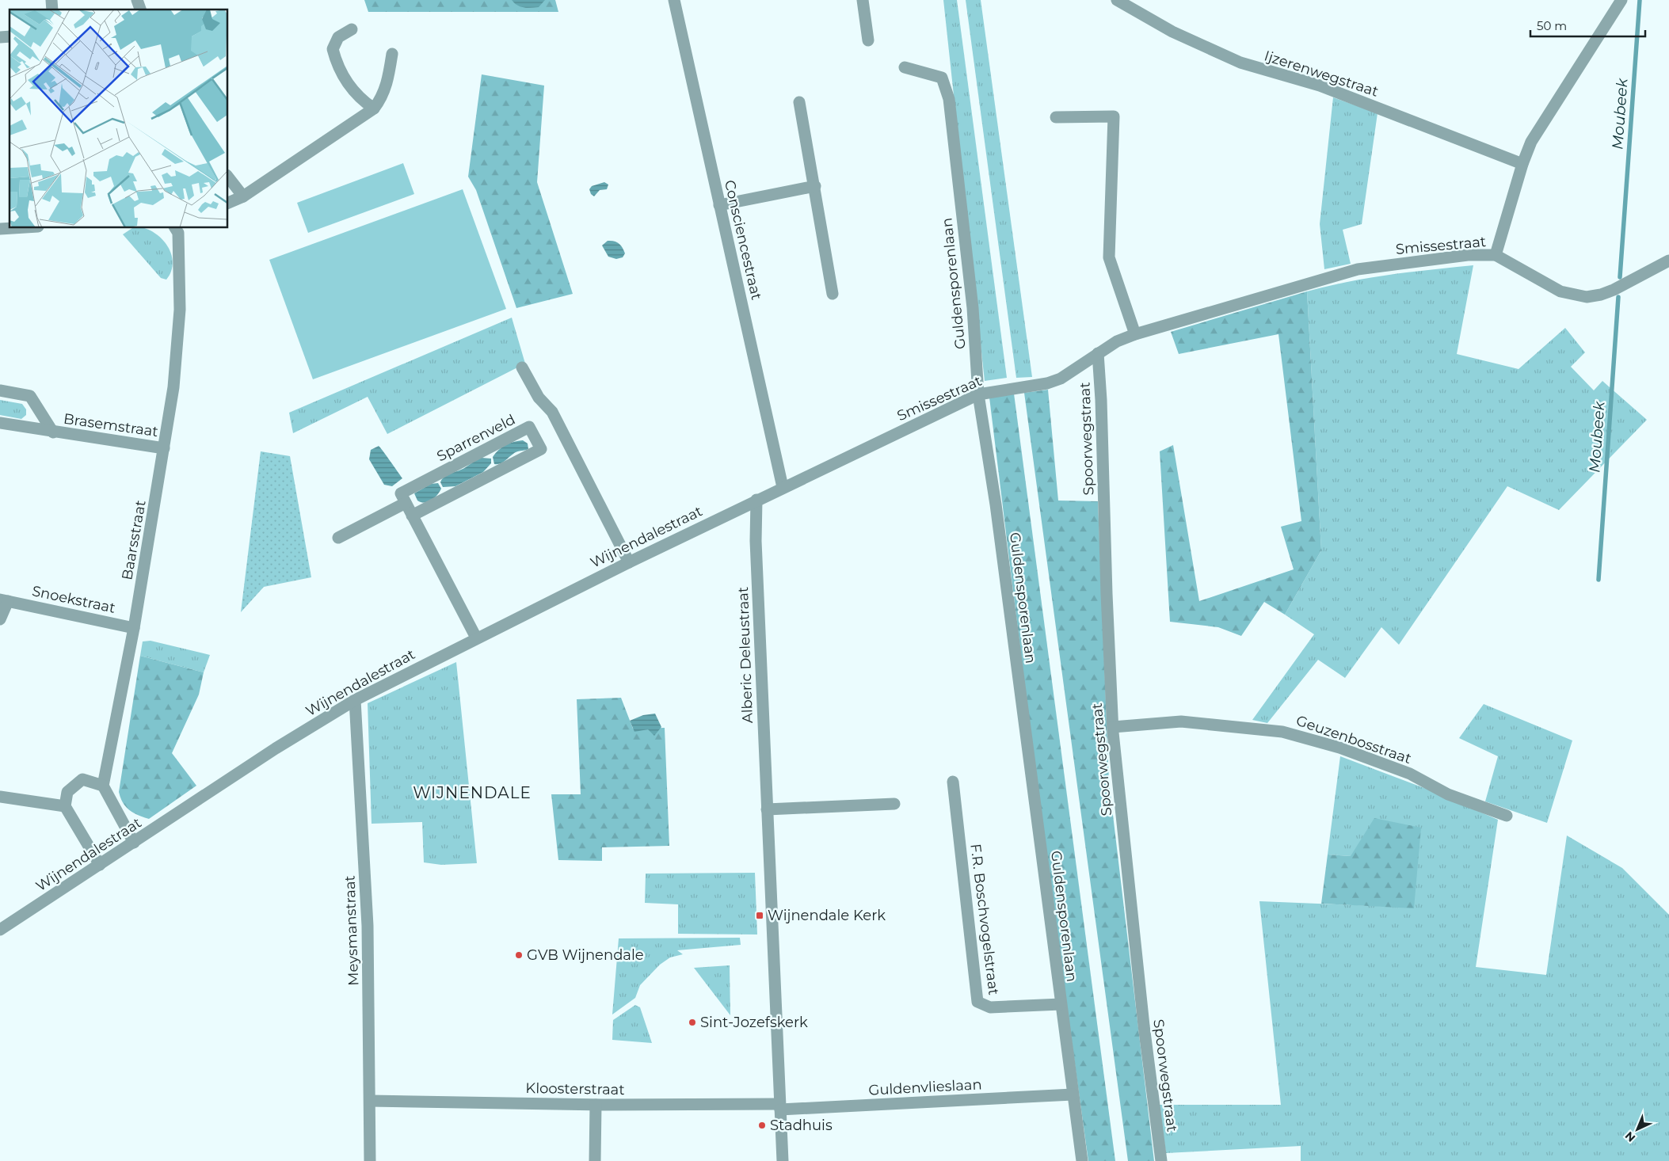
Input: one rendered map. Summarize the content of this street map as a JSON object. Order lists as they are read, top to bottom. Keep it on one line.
{"streets":{"street":["Ijzerenwegstraat","Consciencestraat","Smissestraat","Guldensporenlaan","Brasemstraat","Sparrenveld","Spoorwegstraat","Wijnendalestraat","Baarsstraat","Snoekstraat","Alberic Deleustraat","Geuzenbosstraat","F.R. Boschvogelstraat","Meysmanstraat","Guldenvlieslaan","Kloosterstraat"]},"crossings":[["Ijzerenwegstraat","Smissestraat"],["Consciencestraat","Smissestraat"],["Smissestraat","Guldensporenlaan"],["Smissestraat","Spoorwegstraat"],["Smissestraat","Wijnendalestraat"],["Smissestraat","Alberic Deleustraat"],["Guldensporenlaan","F.R. Boschvogelstraat"],["Guldensporenlaan","Guldenvlieslaan"],["Brasemstraat","Baarsstraat"],["Spoorwegstraat","Geuzenbosstraat"],["Wijnendalestraat","Alberic Deleustraat"],["Wijnendalestraat","Meysmanstraat"],["Baarsstraat","Snoekstraat"],["Alberic Deleustraat","Guldenvlieslaan"],["Alberic Deleustraat","Kloosterstraat"],["Meysmanstraat","Kloosterstraat"],["Guldenvlieslaan","Kloosterstraat"]],"districts":["WIJNENDALE"],"water":["Moubeek"],"places":{"transit":["Wijnendale Kerk"],"other":["GVB Wijnendale","Sint-Jozefskerk","Stadhuis"]},"scale_bar":"50 m","north":"bottom left"}
